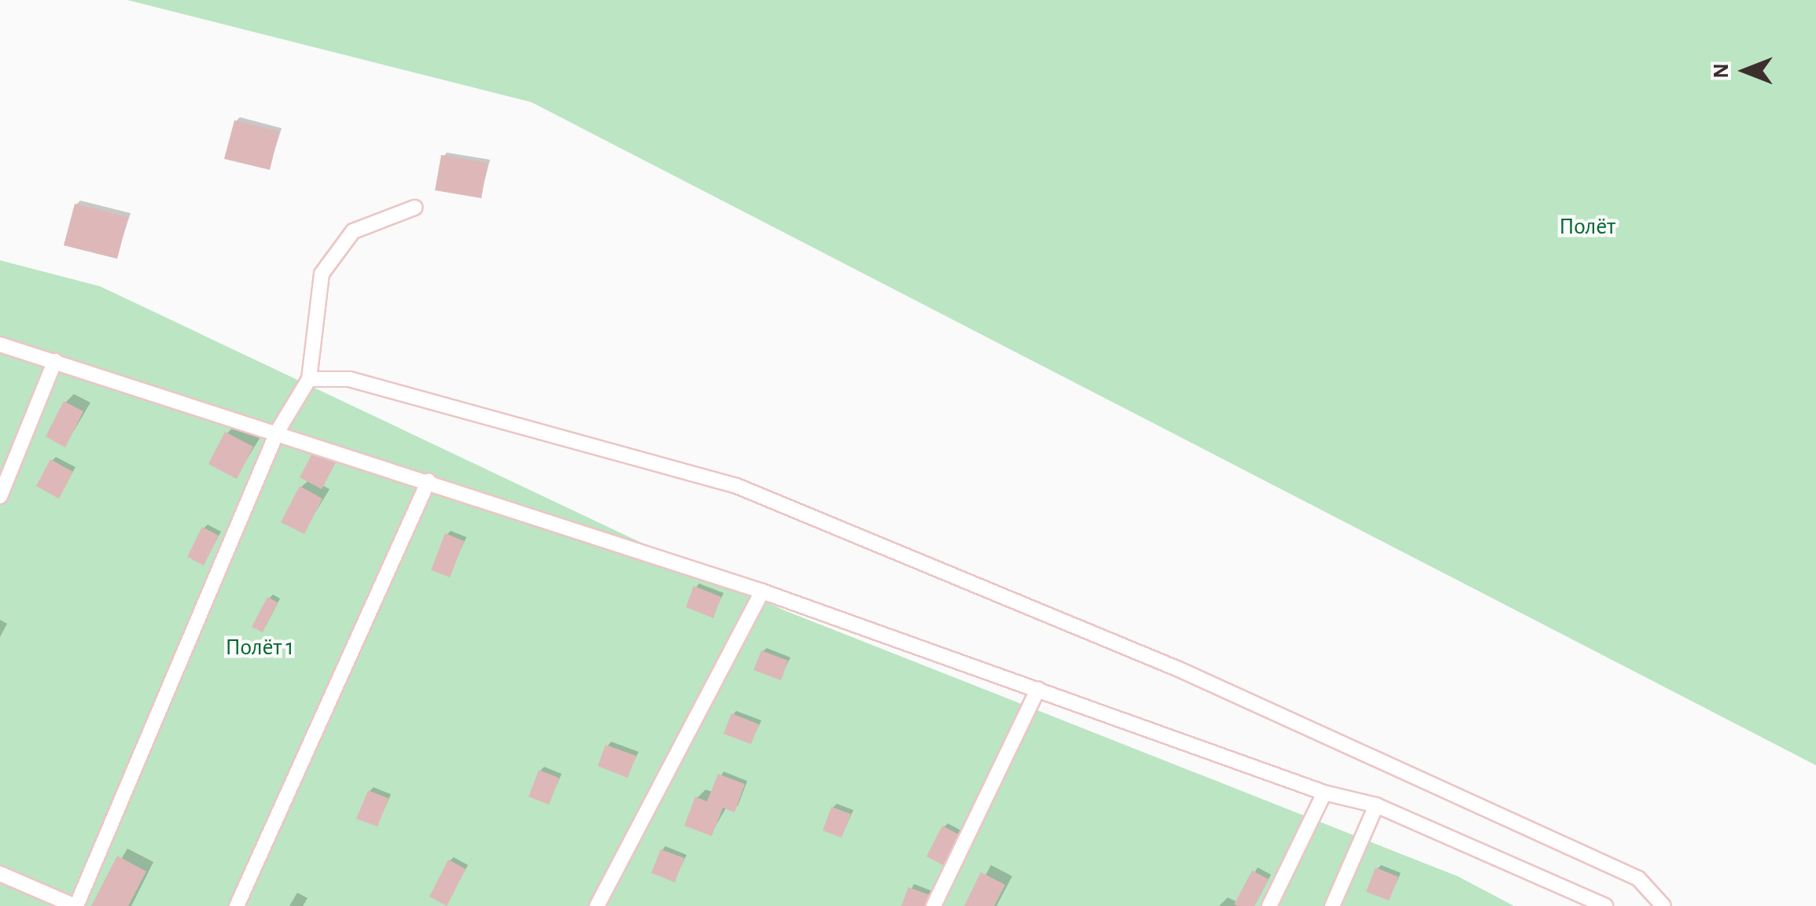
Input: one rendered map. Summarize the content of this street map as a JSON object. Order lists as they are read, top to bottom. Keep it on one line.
{"parks":["Полёт","Полёт 1"],"north":"left"}
